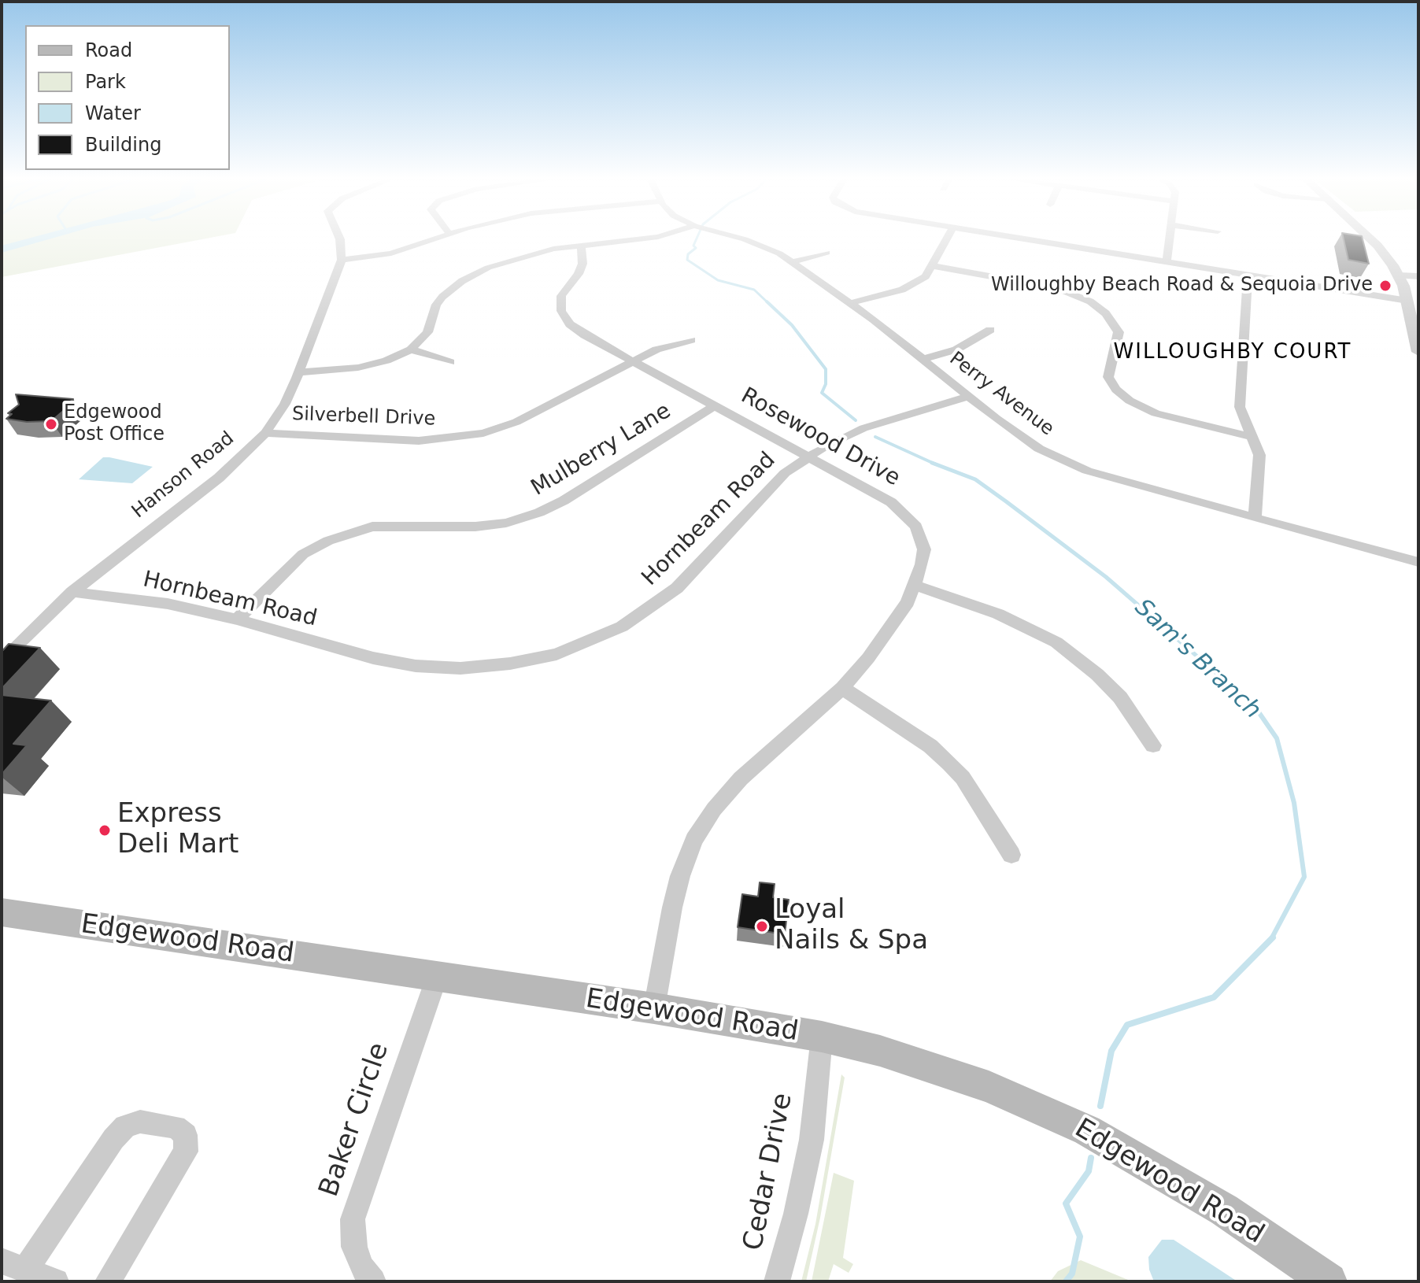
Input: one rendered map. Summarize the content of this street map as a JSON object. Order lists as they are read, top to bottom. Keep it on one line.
{"streets":{"main road":["Edgewood Road"],"street":["Perry Avenue","Silverbell Drive","Rosewood Drive","Mulberry Lane","Hanson Road","Hornbeam Road","Baker Circle","Cedar Drive"]},"crossings":[["Perry Avenue","Hornbeam Road"],["Silverbell Drive","Rosewood Drive"],["Silverbell Drive","Hanson Road"],["Rosewood Drive","Mulberry Lane"],["Rosewood Drive","Hornbeam Road"],["Rosewood Drive","Edgewood Road"],["Mulberry Lane","Hornbeam Road"],["Hanson Road","Hornbeam Road"],["Edgewood Road","Baker Circle"],["Edgewood Road","Cedar Drive"]],"districts":["WILLOUGHBY COURT"],"water":["Sam's Branch"],"places":["Willoughby Beach Road & Sequoia Drive","Edgewood Post Office","Express Deli Mart","Loyal Nails & Spa"],"legend":["Road","Park","Water","Building"]}
